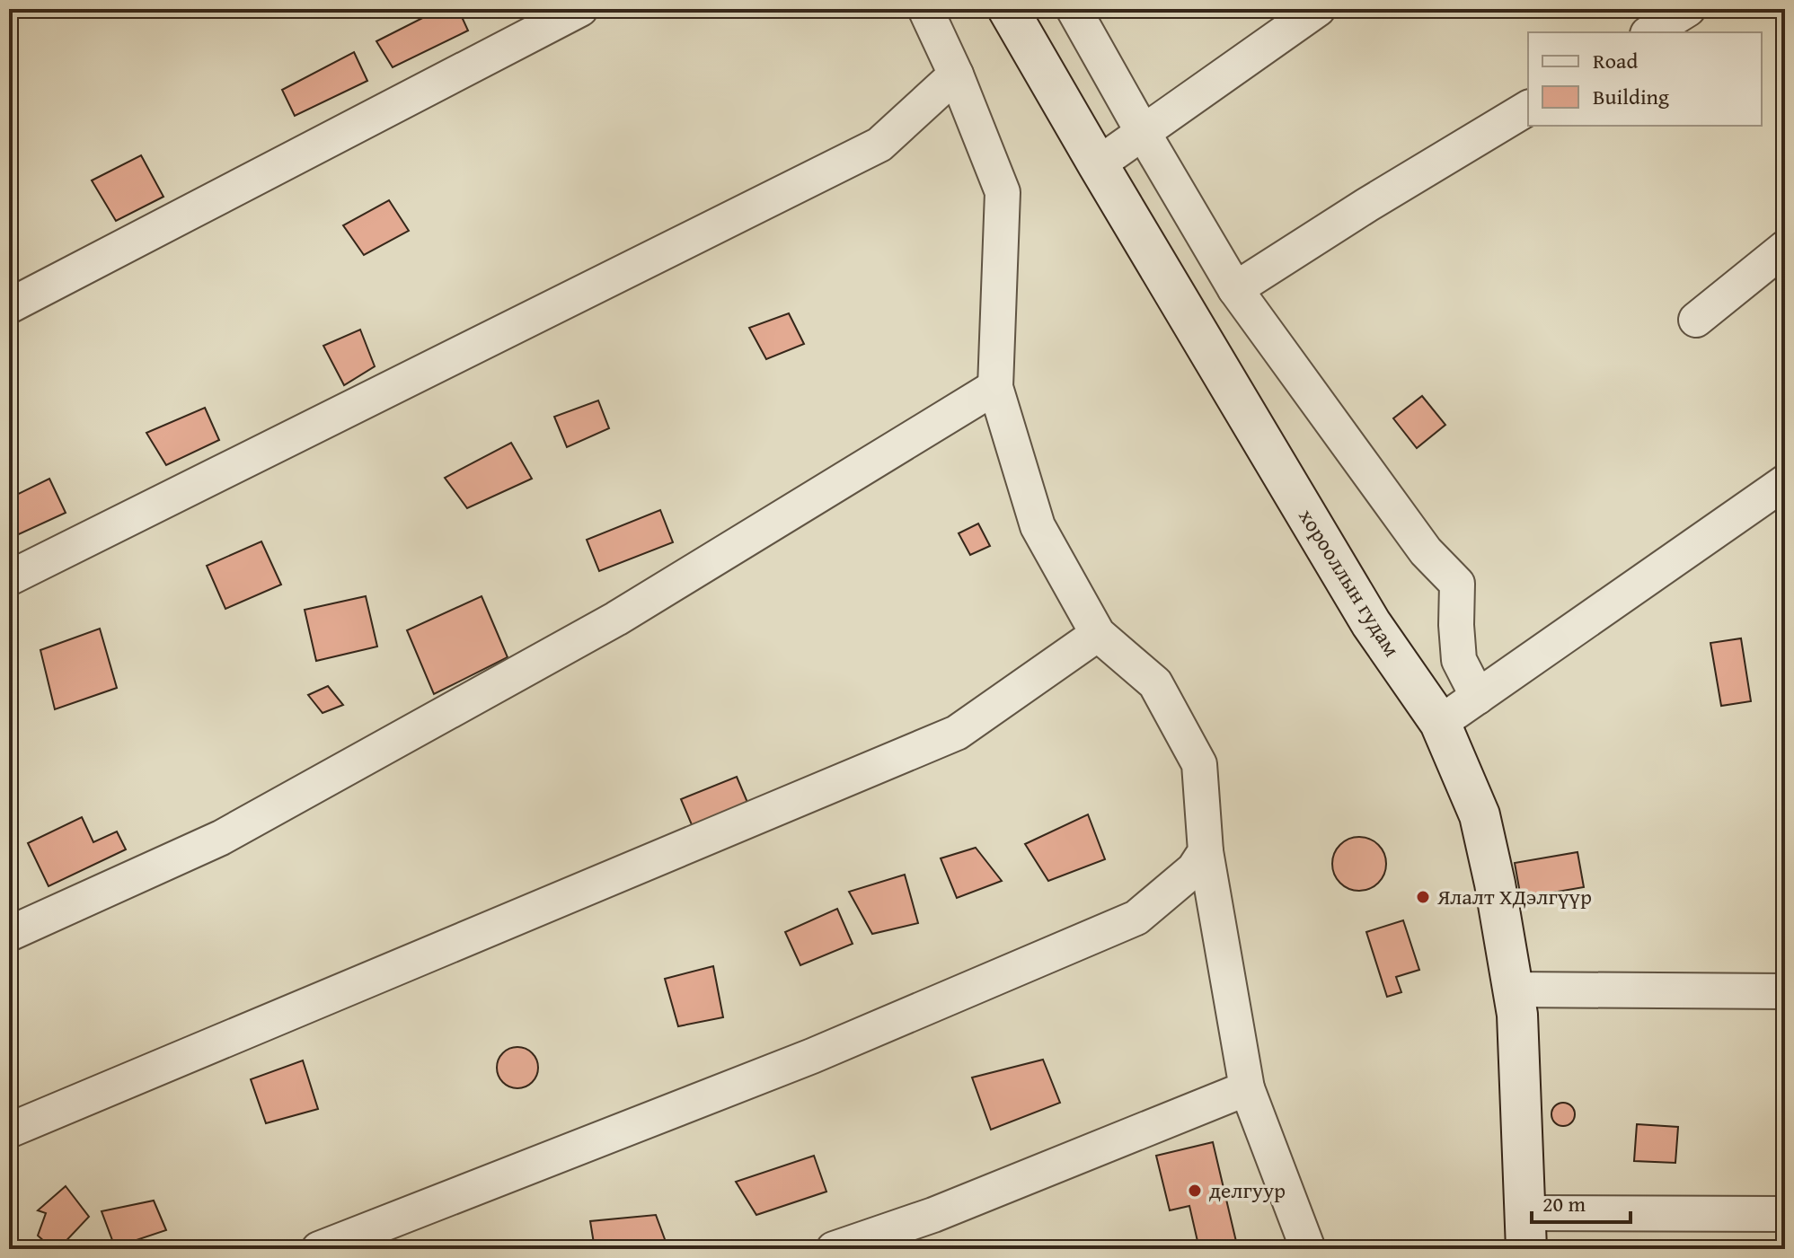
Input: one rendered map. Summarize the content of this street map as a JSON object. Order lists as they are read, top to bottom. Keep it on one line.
{"streets":{"main road":["хорооллын гудам"]},"places":["Ялалт ХДэлгүүр","делгуур"],"legend":["Road","Building"],"scale_bar":"20 m"}
